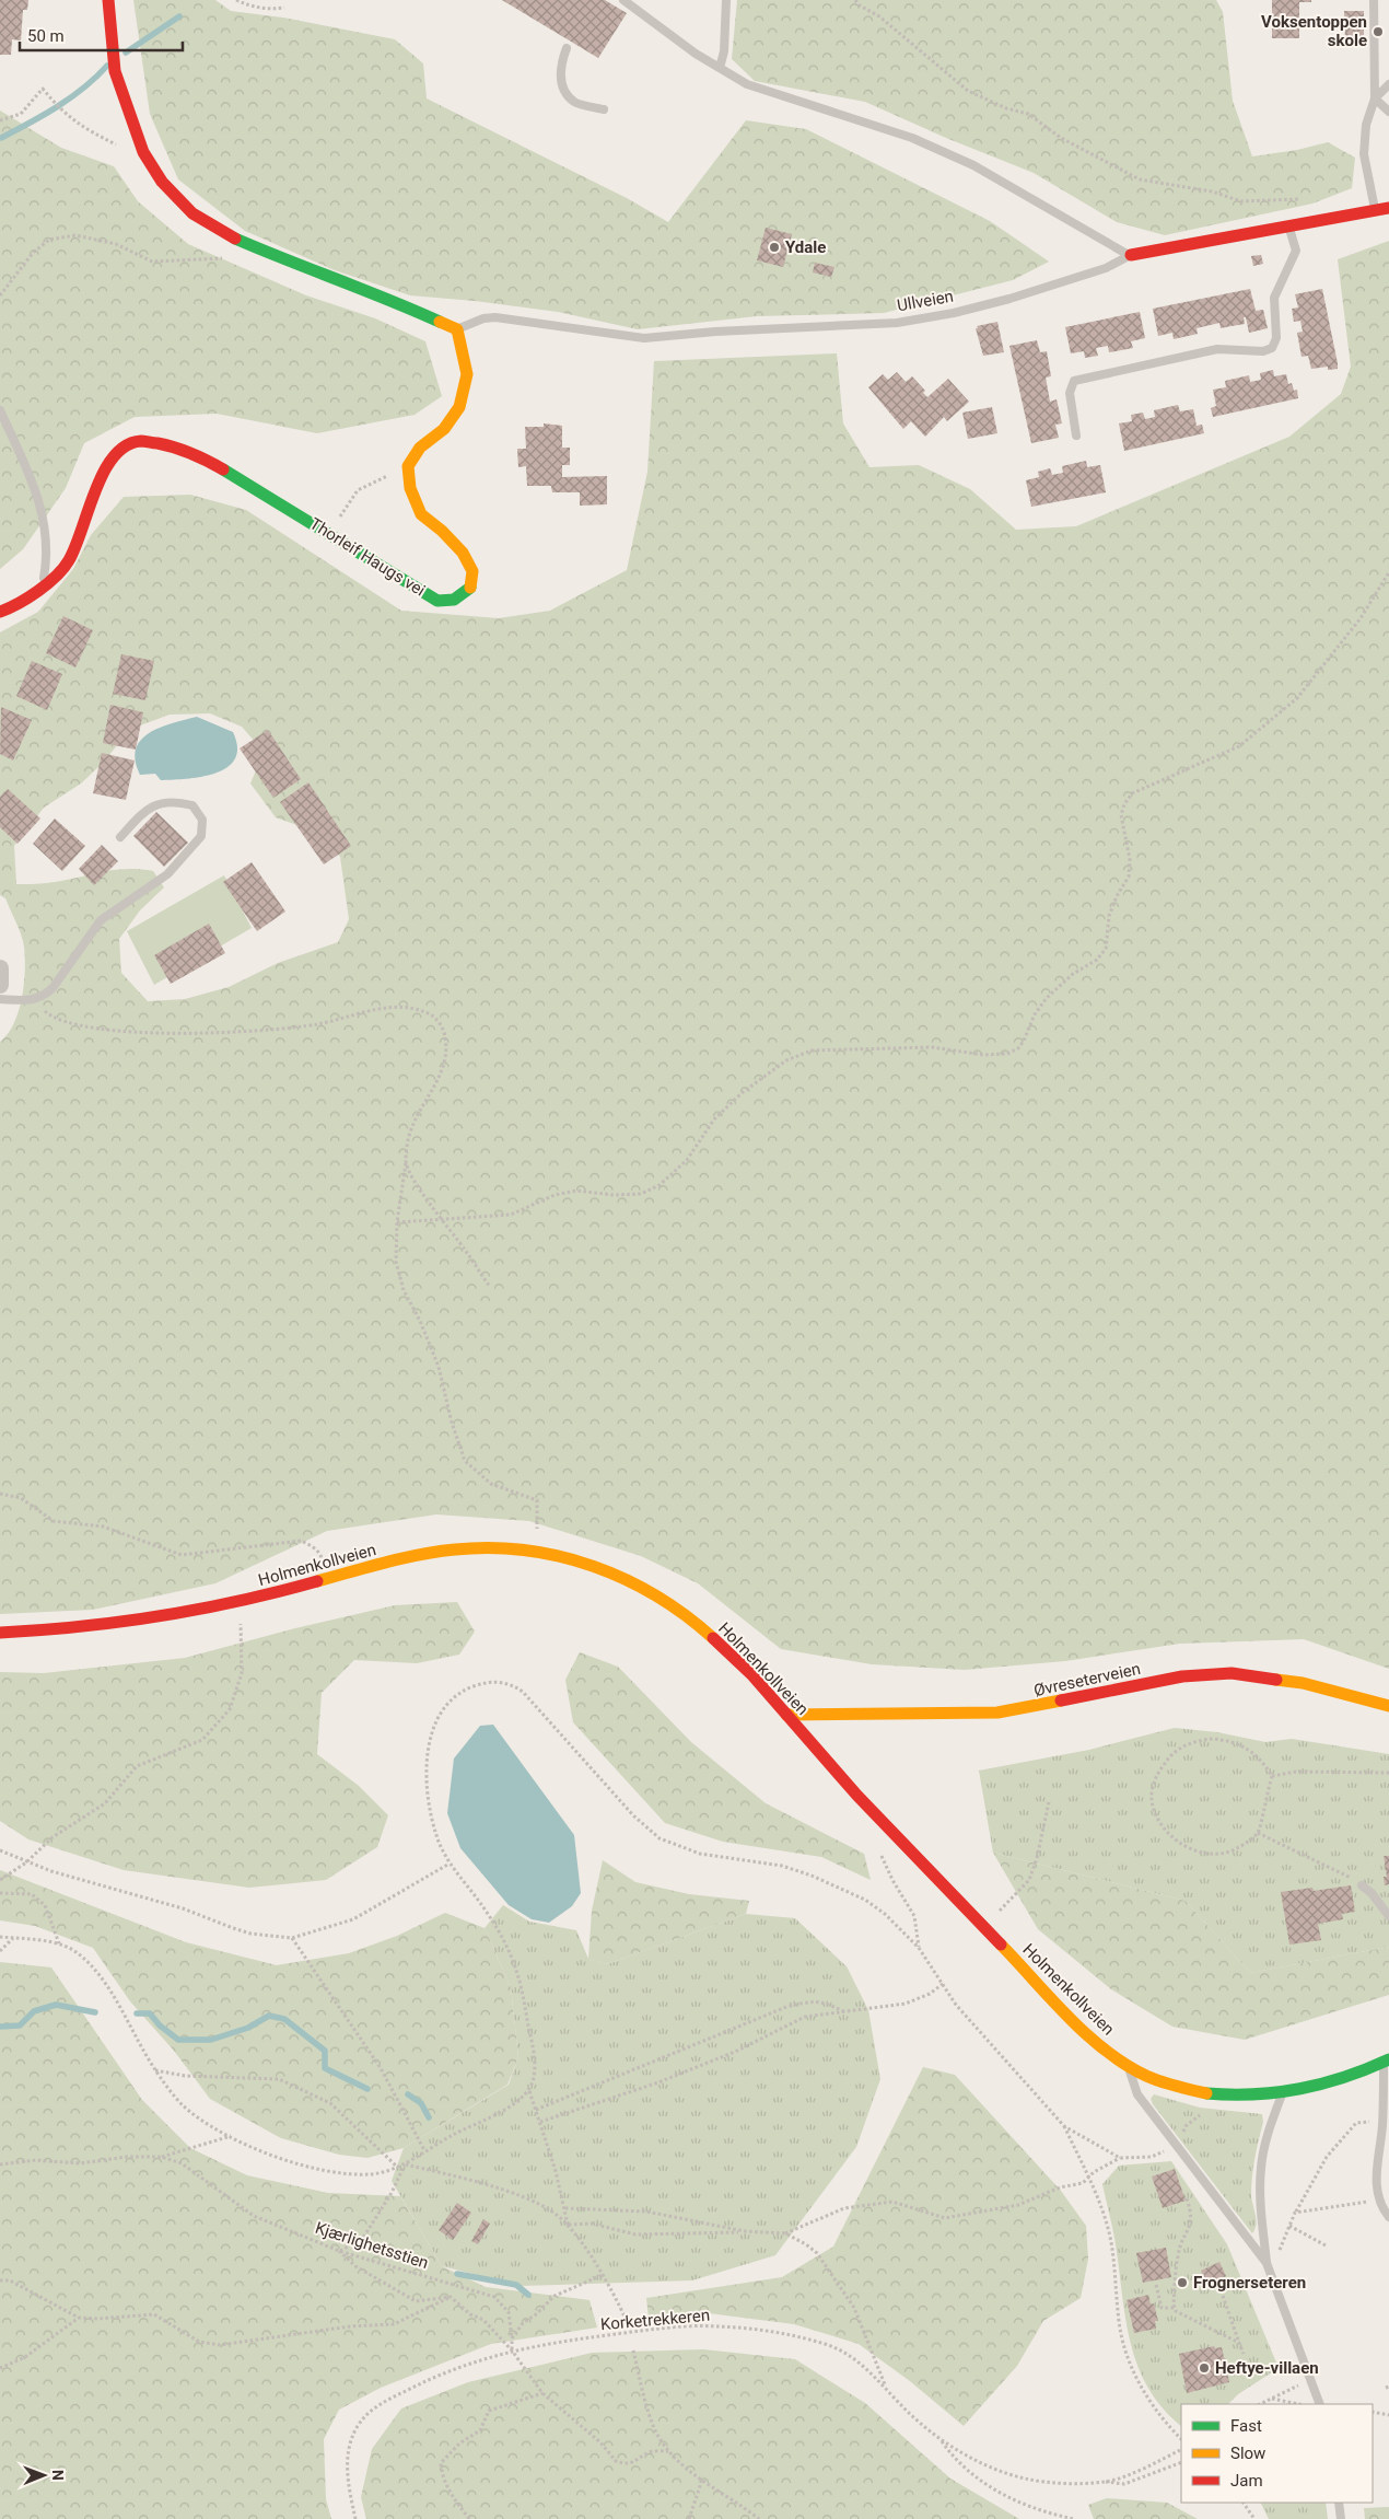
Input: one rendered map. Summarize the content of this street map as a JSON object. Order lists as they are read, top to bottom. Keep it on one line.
{"streets":{"street":["Ullveien","Thorleif Haugs vei","Holmenkollveien","Øvreseterveien"],"path":["Kjærlighetsstien","Korketrekkeren"]},"crossings":[["Holmenkollveien","Øvreseterveien"]],"places":["Voksentoppen skole","Ydale","Frognerseteren","Heftye-villaen"],"legend":["Fast","Slow","Jam"],"scale_bar":"50 m","north":"right"}
